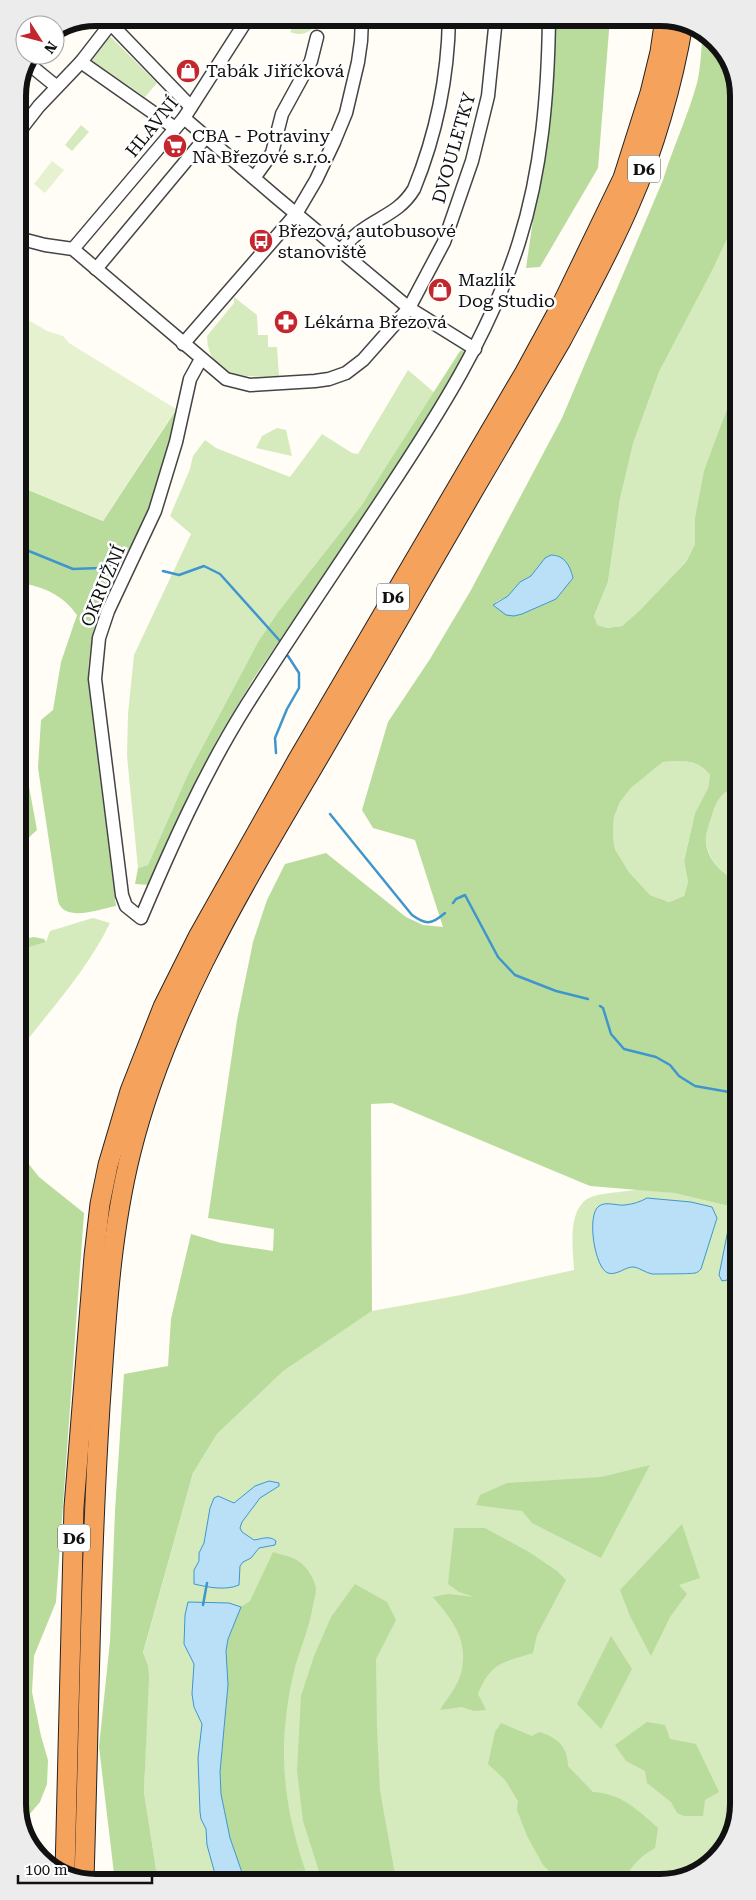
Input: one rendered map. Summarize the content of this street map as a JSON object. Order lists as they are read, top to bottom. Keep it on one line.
{"streets":{"highway":["D6"],"street":["HLAVNÍ","DVOULETKY","OKRUŽNÍ"]},"places":{"shop":["Tabák Jiříčková","Mazlík Dog Studio"],"supermarket":["CBA - Potraviny Na Březové s.r.o."],"bus stop":["Březová, autobusové stanoviště"],"pharmacy":["Lékárna Březová"]},"scale_bar":"100 m","north":"bottom right"}
